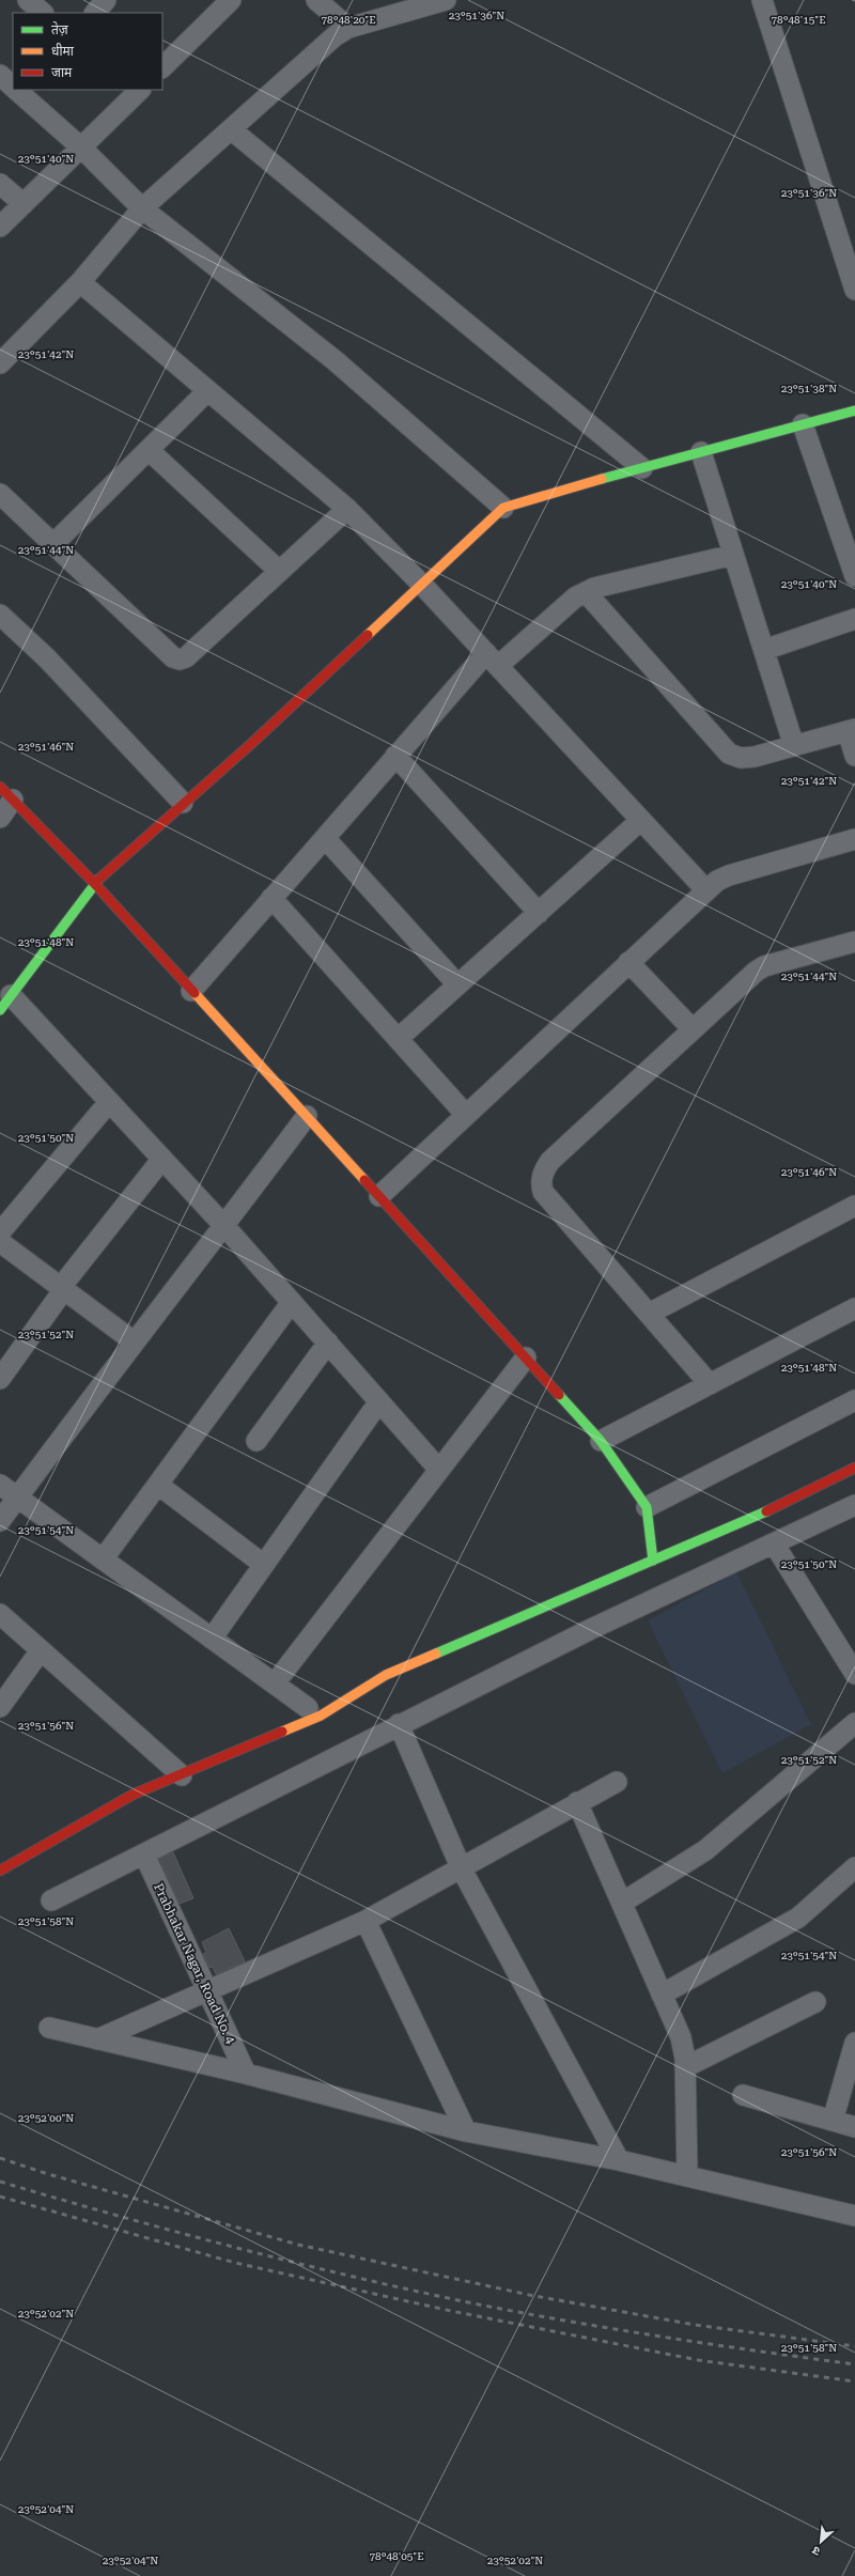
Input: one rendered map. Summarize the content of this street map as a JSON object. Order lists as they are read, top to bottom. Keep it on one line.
{"streets":{"street":["Prabhakar Nagar, Road No. 4"]},"legend":["तेज़","धीमा","जाम"],"north":"bottom left","coordinates":["23°51'36\"N","78°48'20\"E","78°48'15\"E","23°51'40\"N","23°51'42\"N","23°51'38\"N","23°51'44\"N","23°51'46\"N","23°51'48\"N","23°51'50\"N","23°51'52\"N","23°51'54\"N","23°51'56\"N","23°51'58\"N","23°52'00\"N","23°52'02\"N","23°52'04\"N","78°48'05\"E"]}
